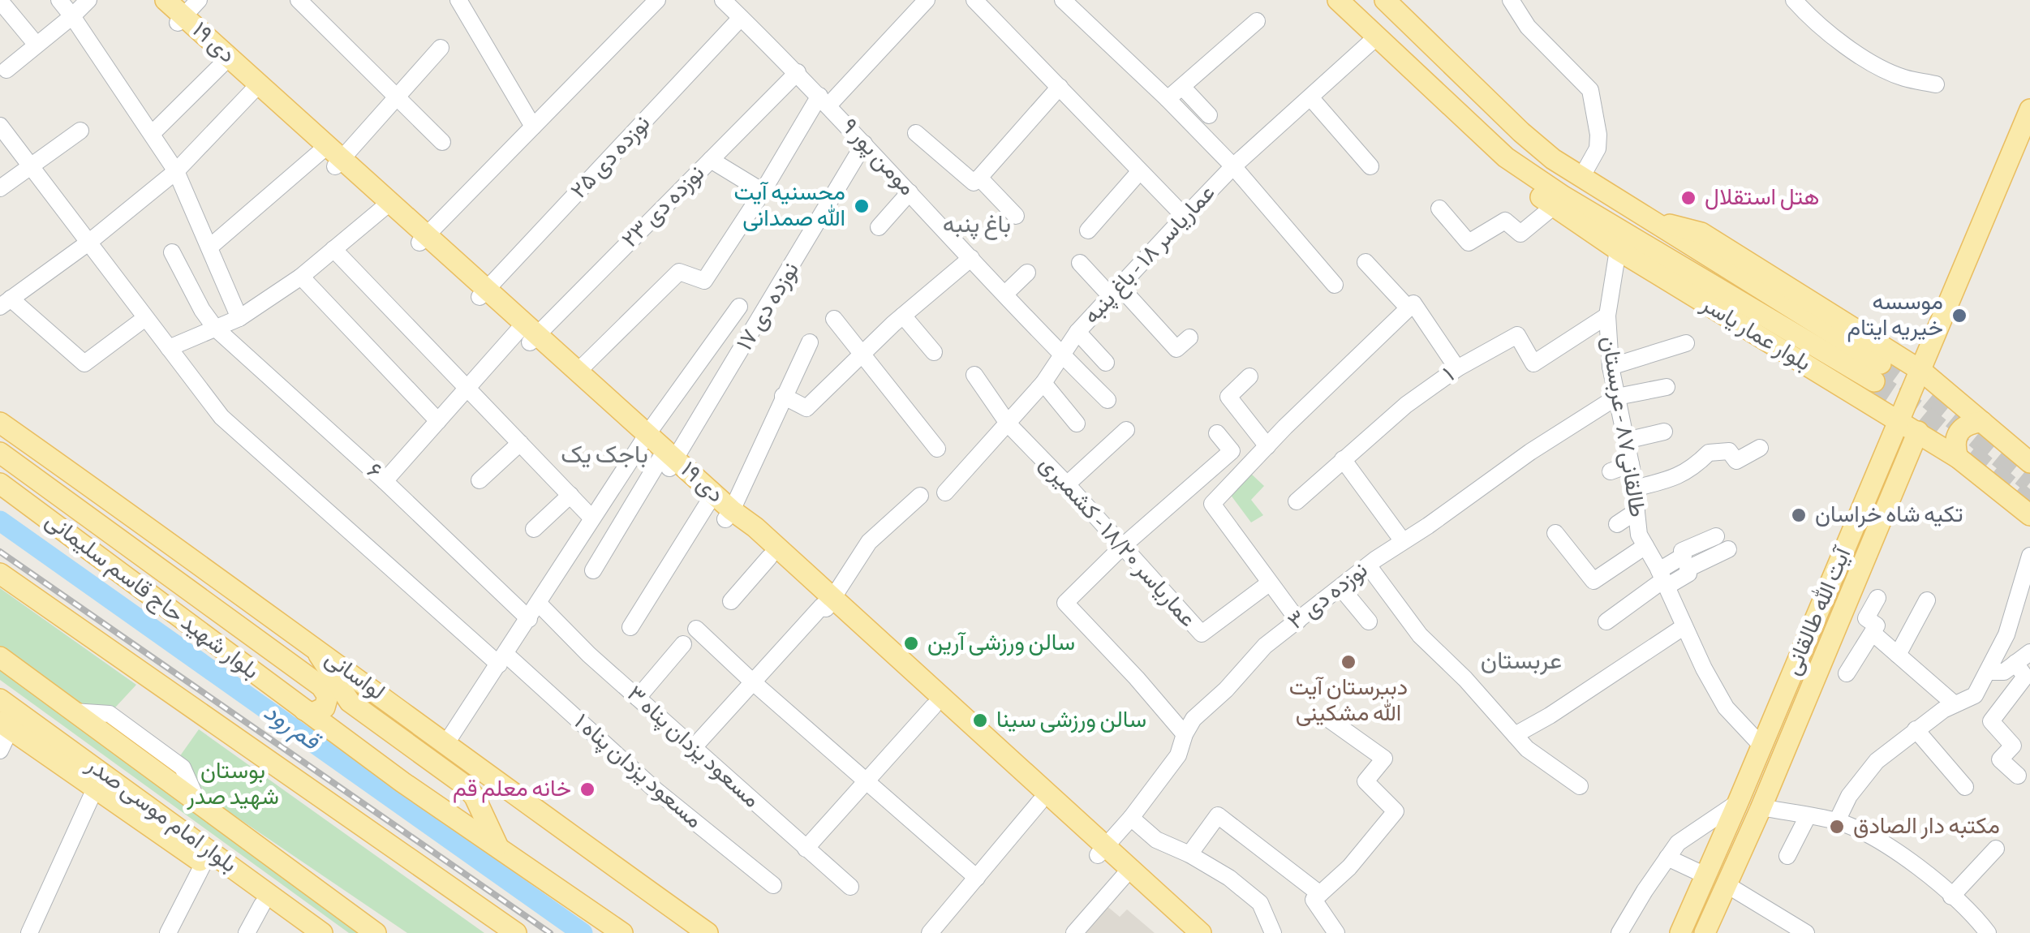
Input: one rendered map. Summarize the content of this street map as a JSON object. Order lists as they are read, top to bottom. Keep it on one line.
{"streets":{"main road":["۱۹ دی","بلوار عمار یاسر","بلوار شهید حاج قاسم سلیمانی","آیت الله طالقانی","لواسانی","بلوار امام موسی صدر"],"street":["نوزده دی ۲۵","مومن پور ۹","نوزده دی ۲۳","عماریاسر ۱۸ - باغ پنبه","نوزده دی ۱۷","۱","طالقانی۸۷ - عربستان","۶","عماریاسر ۱۸/۲۰ - کشمیری","نوزده دی ۳","۳ مسعود یزدان پناه","۱ مسعود یزدان پناه"]},"crossings":[["۱۹ دی","نوزده دی ۲۵"],["۱۹ دی","نوزده دی ۲۳"],["۱۹ دی","نوزده دی ۱۷"],["۱۹ دی","نوزده دی ۳"],["نوزده دی ۲۵","مومن پور ۹"],["مومن پور ۹","نوزده دی ۲۳"],["مومن پور ۹","عماریاسر ۱۸ - باغ پنبه"],["مومن پور ۹","نوزده دی ۱۷"],["نوزده دی ۲۳","۶"],["عماریاسر ۱۸ - باغ پنبه","بلوار عمار یاسر"],["عماریاسر ۱۸ - باغ پنبه","عماریاسر ۱۸/۲۰ - کشمیری"],["بلوار عمار یاسر","طالقانی۸۷ - عربستان"],["بلوار عمار یاسر","آیت الله طالقانی"],["۱","طالقانی۸۷ - عربستان"],["طالقانی۸۷ - عربستان","نوزده دی ۳"],["طالقانی۸۷ - عربستان","آیت الله طالقانی"],["بلوار شهید حاج قاسم سلیمانی","لواسانی"]],"districts":["باغ پنبه","باجک یک","عربستان"],"water":["قم رود"],"parks":["بوستان شهید صدر"],"places":["هتل استقلال","محسنیه آیت الله صمدانی","موسسه خیریه ایتام","تکیه شاه خراسان","سالن ورزشی آرین","دبیرستان آیت الله مشکینی","سالن ورزشی سینا","خانه معلم قم","مکتبه دار الصادق"]}
